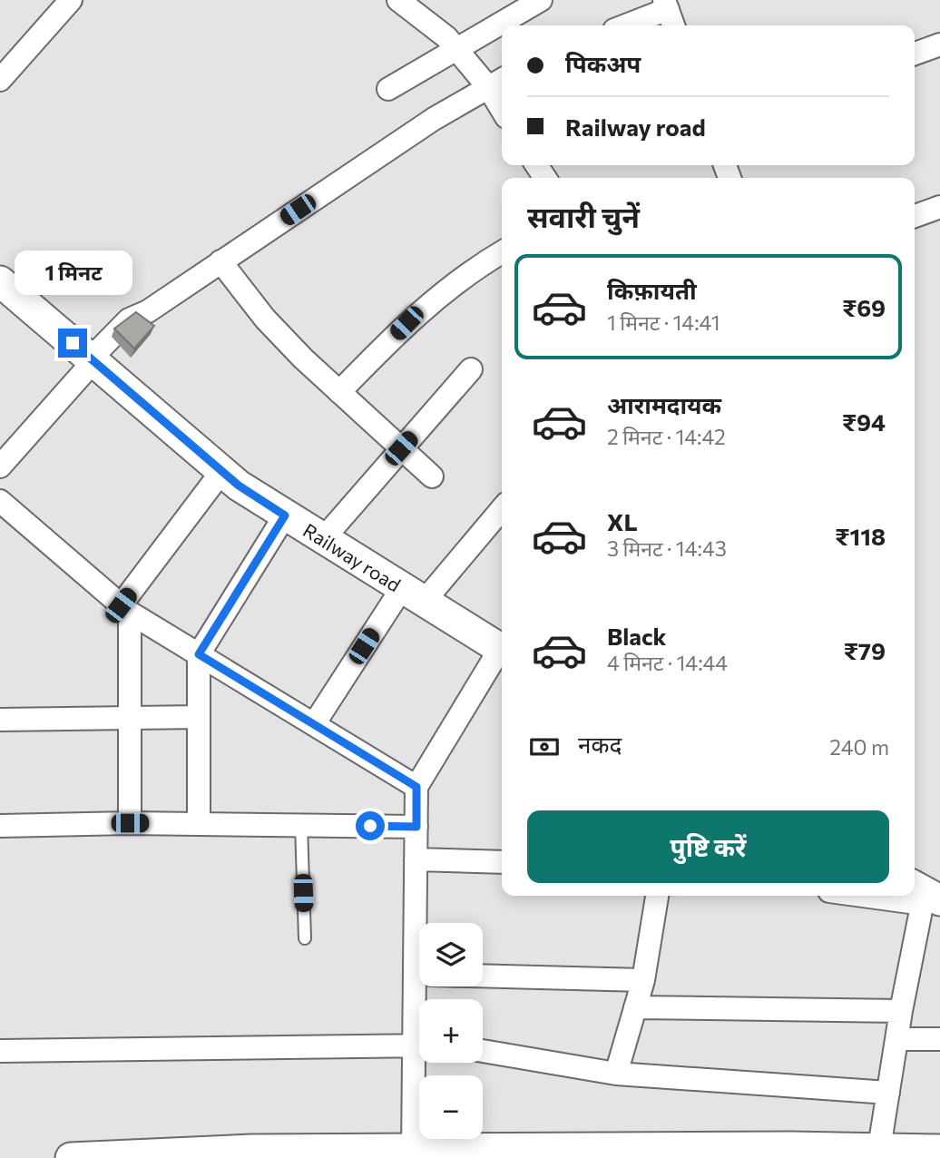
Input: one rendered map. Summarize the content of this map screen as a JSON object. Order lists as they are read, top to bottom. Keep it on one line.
{"streets":{"main road":["Railway road"]},"page":{"banner":["पिकअप","Railway road"],"heading":"सवारी चुनें","bubble":"1 मिनट","list":[{"name":"किफ़ायती","note":"1 मिनट · 14:41","value":"₹69"},{"name":"आरामदायक","note":"2 मिनट · 14:42","value":"₹94"},{"name":"XL","note":"3 मिनट · 14:43","value":"₹118"},{"name":"Black","note":"4 मिनट · 14:44","value":"₹79"}],"pay":["नकद","240 m"],"buttons":"पुष्टि करें","map_buttons":["+","−"]}}
